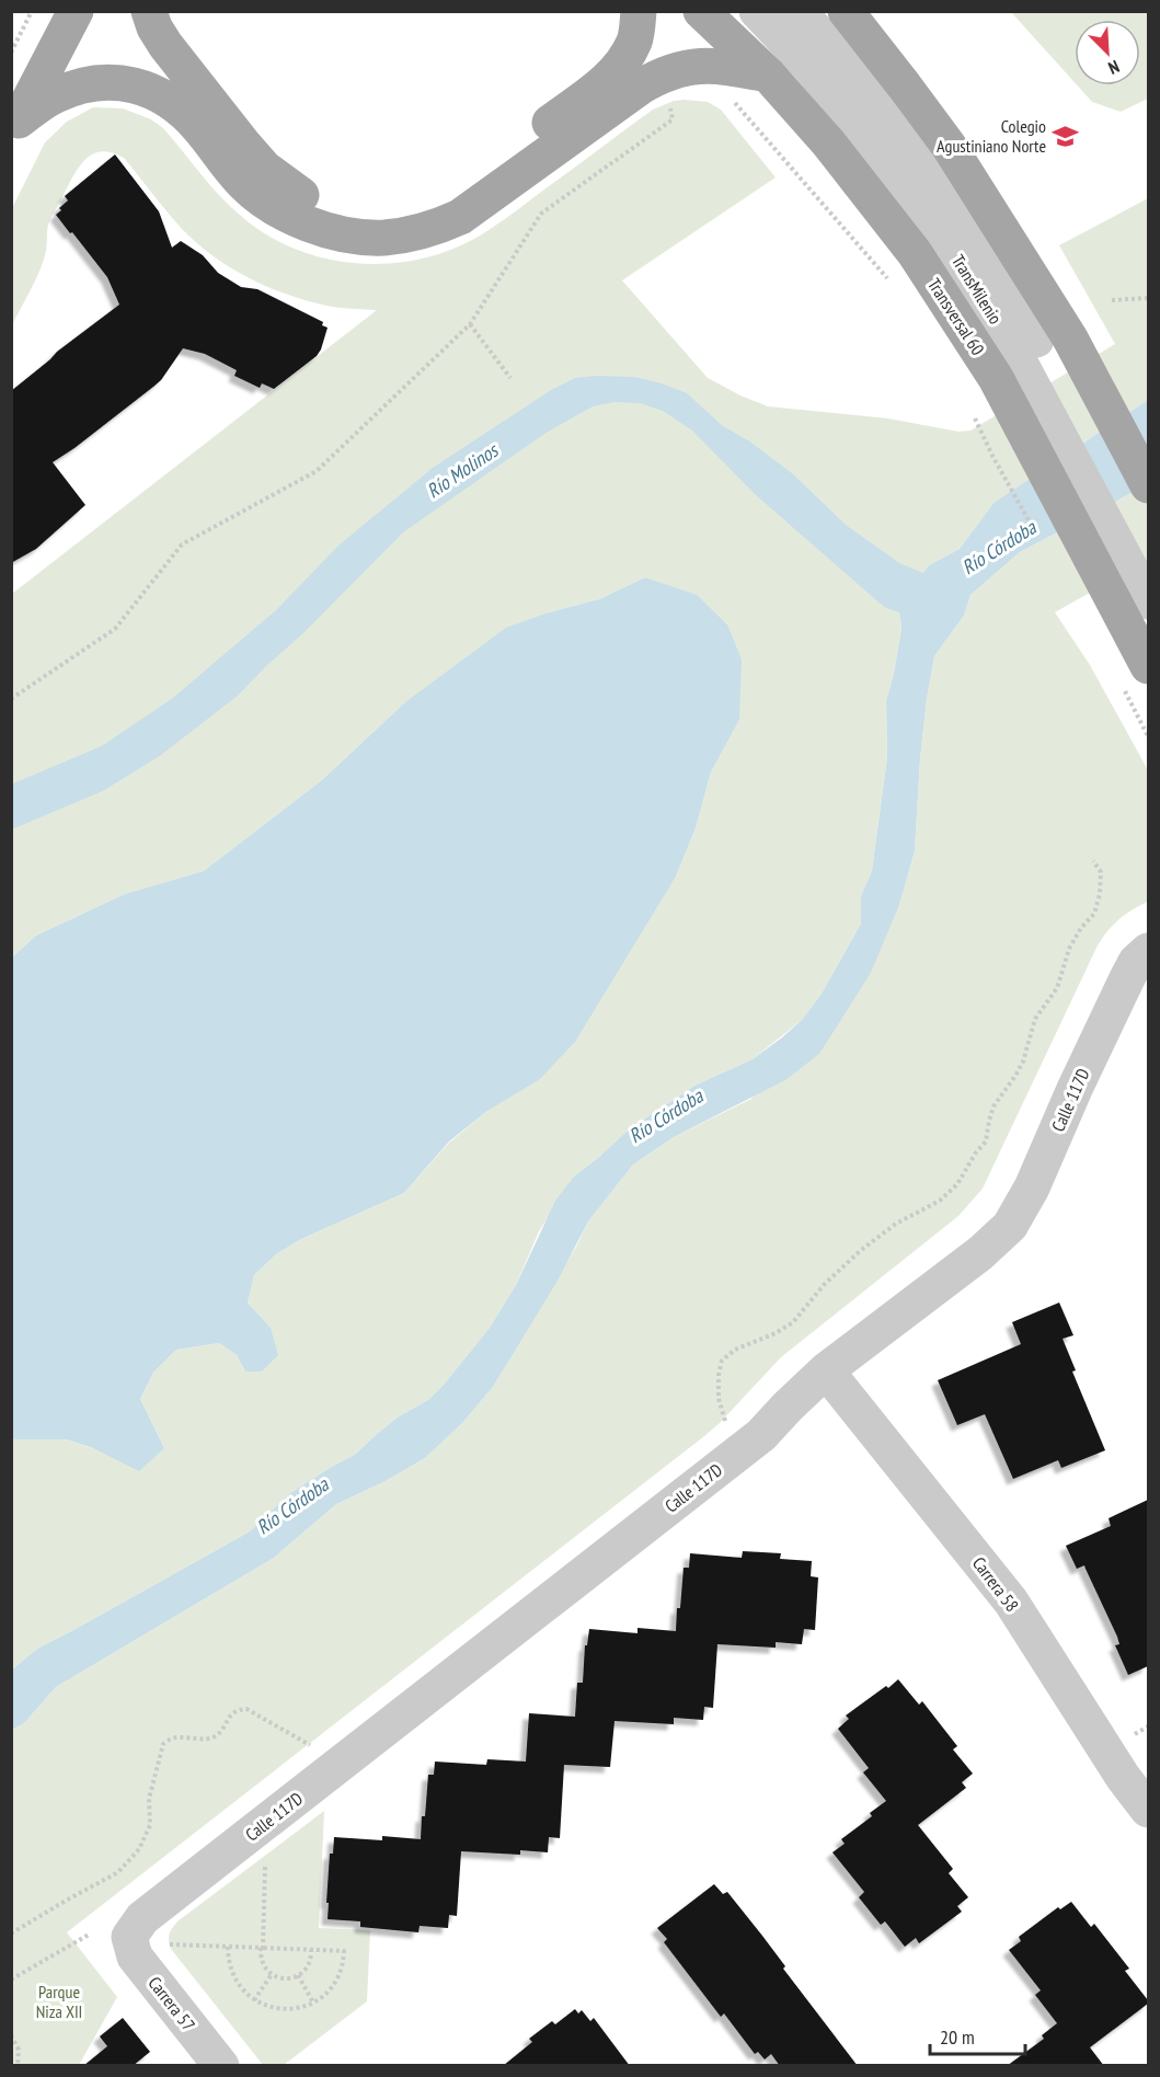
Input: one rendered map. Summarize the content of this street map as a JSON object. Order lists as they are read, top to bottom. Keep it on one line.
{"streets":{"main road":["Transversal 60"],"street":["TransMilenio","Calle 117D","Carrera 58","Carrera 57"]},"crossings":[["TransMilenio","Transversal 60"],["Calle 117D","Carrera 58"],["Calle 117D","Carrera 57"]],"water":["Río Molinos","Río Córdoba"],"parks":["Parque Niza XII"],"places":{"school or university":["Colegio Agustiniano Norte"]},"scale_bar":"20 m","north":"bottom right"}
